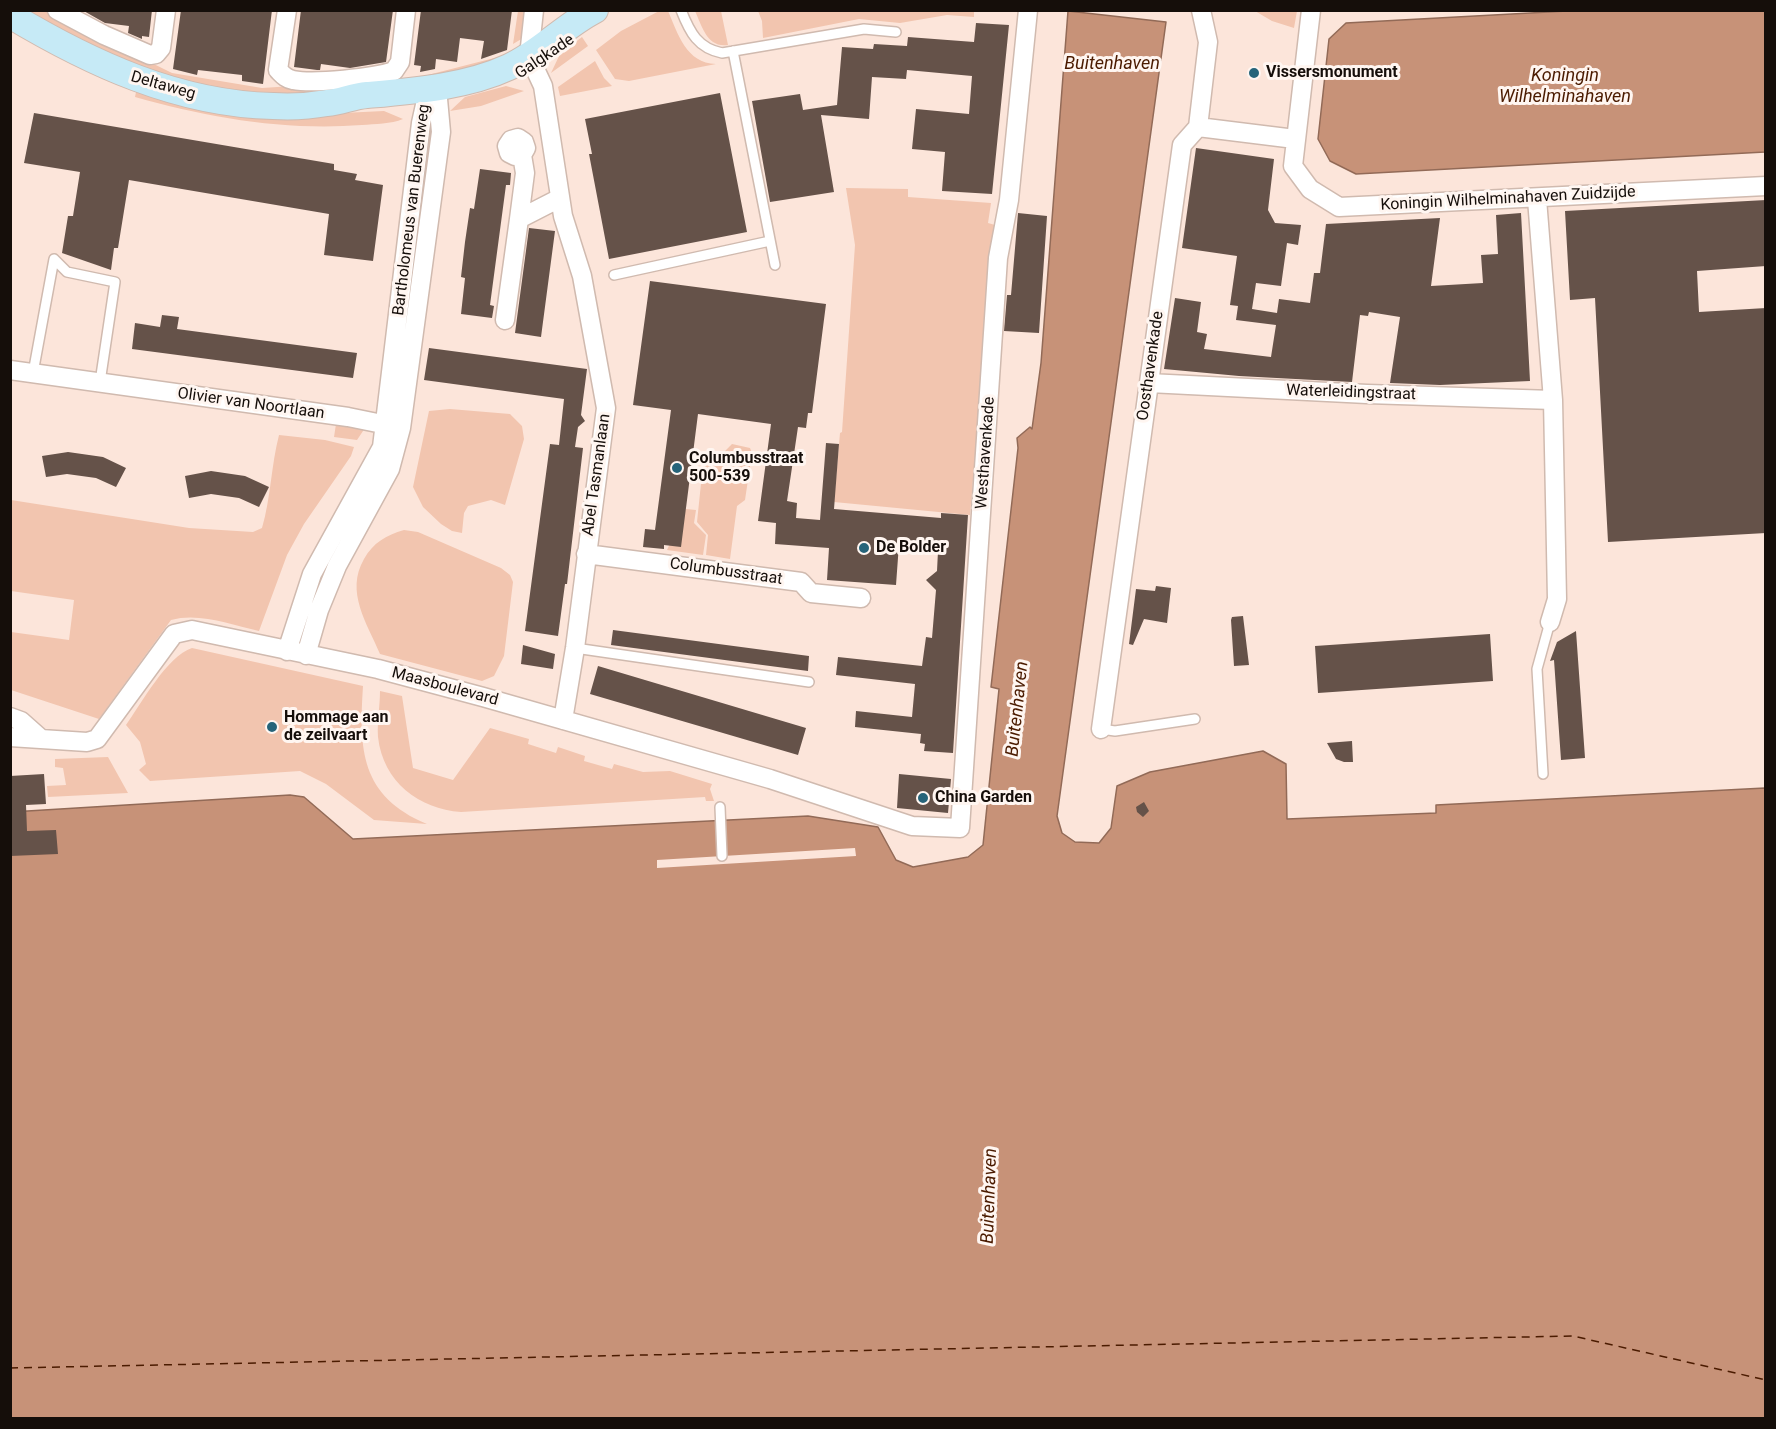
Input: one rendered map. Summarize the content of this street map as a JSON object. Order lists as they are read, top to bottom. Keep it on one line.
{"streets":{"main road":["Galgkade","Deltaweg"],"street":["Koningin Wilhelminahaven Zuidzijde","Bartholomeus van Buerenweg","Oosthavenkade","Waterleidingstraat","Olivier van Noortlaan","Westhavenkade","Abel Tasmanlaan","Columbusstraat","Maasboulevard"]},"crossings":[["Galgkade","Deltaweg"],["Galgkade","Bartholomeus van Buerenweg"],["Galgkade","Abel Tasmanlaan"],["Deltaweg","Bartholomeus van Buerenweg"],["Bartholomeus van Buerenweg","Olivier van Noortlaan"],["Bartholomeus van Buerenweg","Maasboulevard"],["Oosthavenkade","Waterleidingstraat"],["Westhavenkade","Maasboulevard"],["Abel Tasmanlaan","Columbusstraat"],["Abel Tasmanlaan","Maasboulevard"]],"water":["Buitenhaven","Koningin Wilhelminahaven"],"places":["Vissersmonument","Columbusstraat 500-539","De Bolder","Hommage aan de zeilvaart","China Garden"]}
